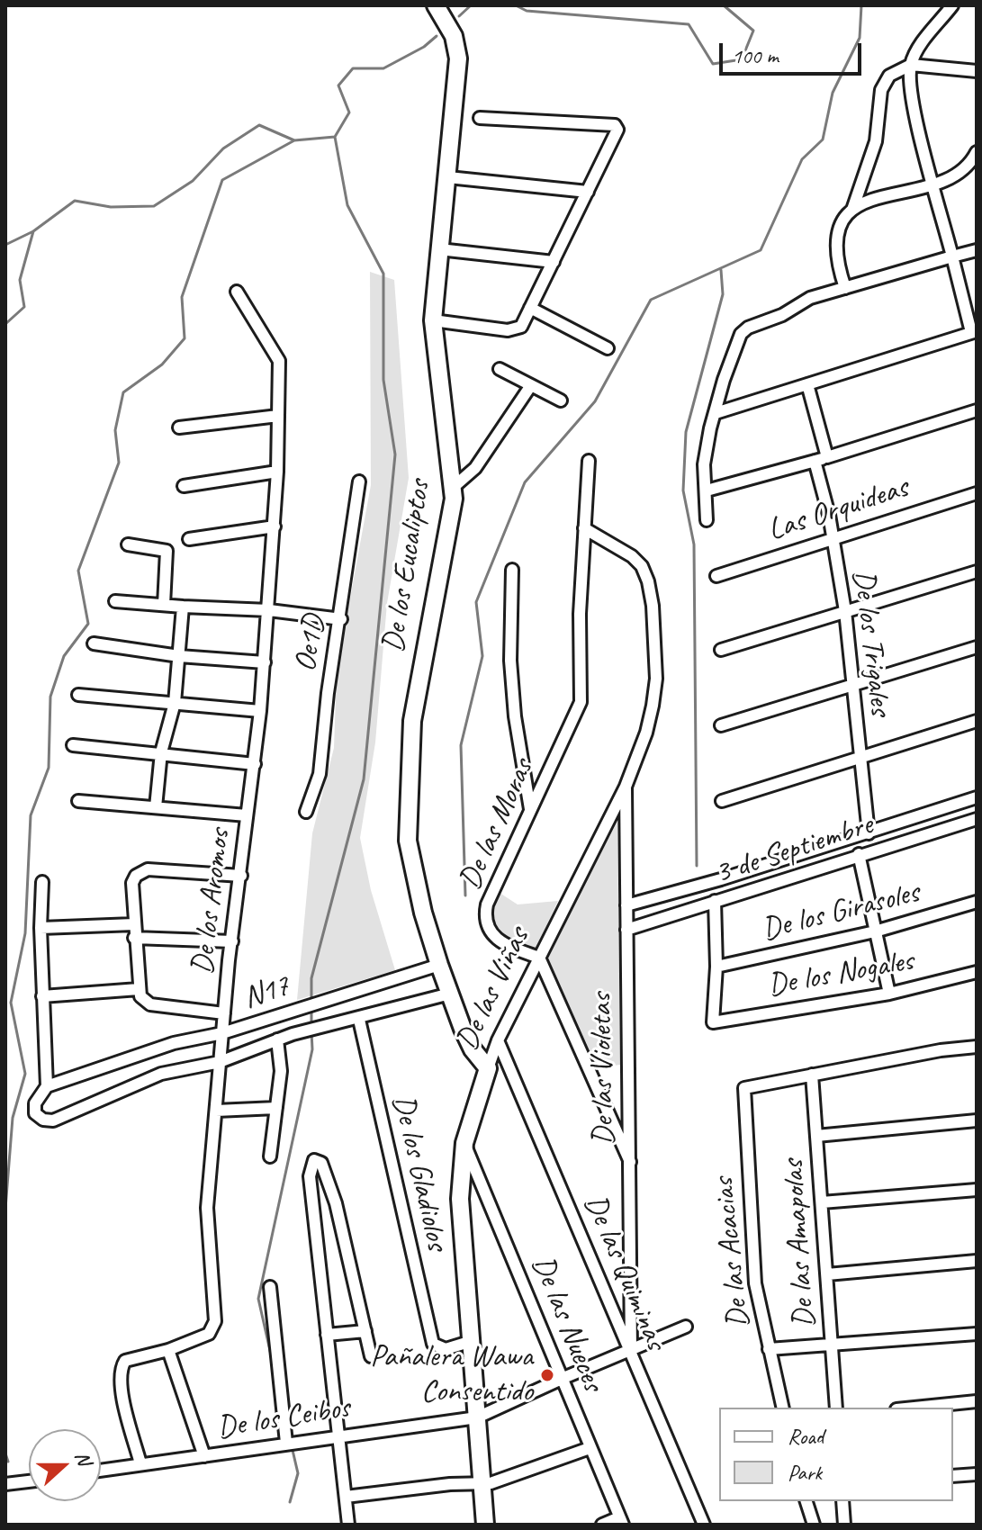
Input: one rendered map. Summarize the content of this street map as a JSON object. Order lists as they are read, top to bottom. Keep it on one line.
{"streets":{"street":["Las Orquideas","De los Eucaliptos","De los Trigales","Oe1D","De las Moras","3 de Septiembre","De los Aromos","De los Girasoles","De los Nogales","De las Viñas","N17","De las Violetas","De los Gladiolos","De las Amapolas","De las Acacias","De las Quiminas","De las Nueces","De los Ceibos"]},"crossings":[["Las Orquideas","De los Trigales"],["De los Eucaliptos","De las Viñas"],["De los Eucaliptos","N17"],["De las Moras","De las Viñas"],["3 de Septiembre","De las Violetas"],["De los Aromos","N17"],["De los Aromos","De los Ceibos"],["De los Girasoles","De los Nogales"],["De las Viñas","De las Violetas"],["De las Viñas","De los Gladiolos"],["De las Viñas","De las Quiminas"],["De las Viñas","De las Nueces"],["De las Viñas","De los Ceibos"],["De las Violetas","De las Quiminas"],["De las Violetas","De los Ceibos"],["De las Amapolas","De las Acacias"],["De las Quiminas","De los Ceibos"],["De las Nueces","De los Ceibos"]],"places":["Pañalera Wawa Consentido"],"legend":["Road","Park"],"scale_bar":"100 m","north":"right"}
